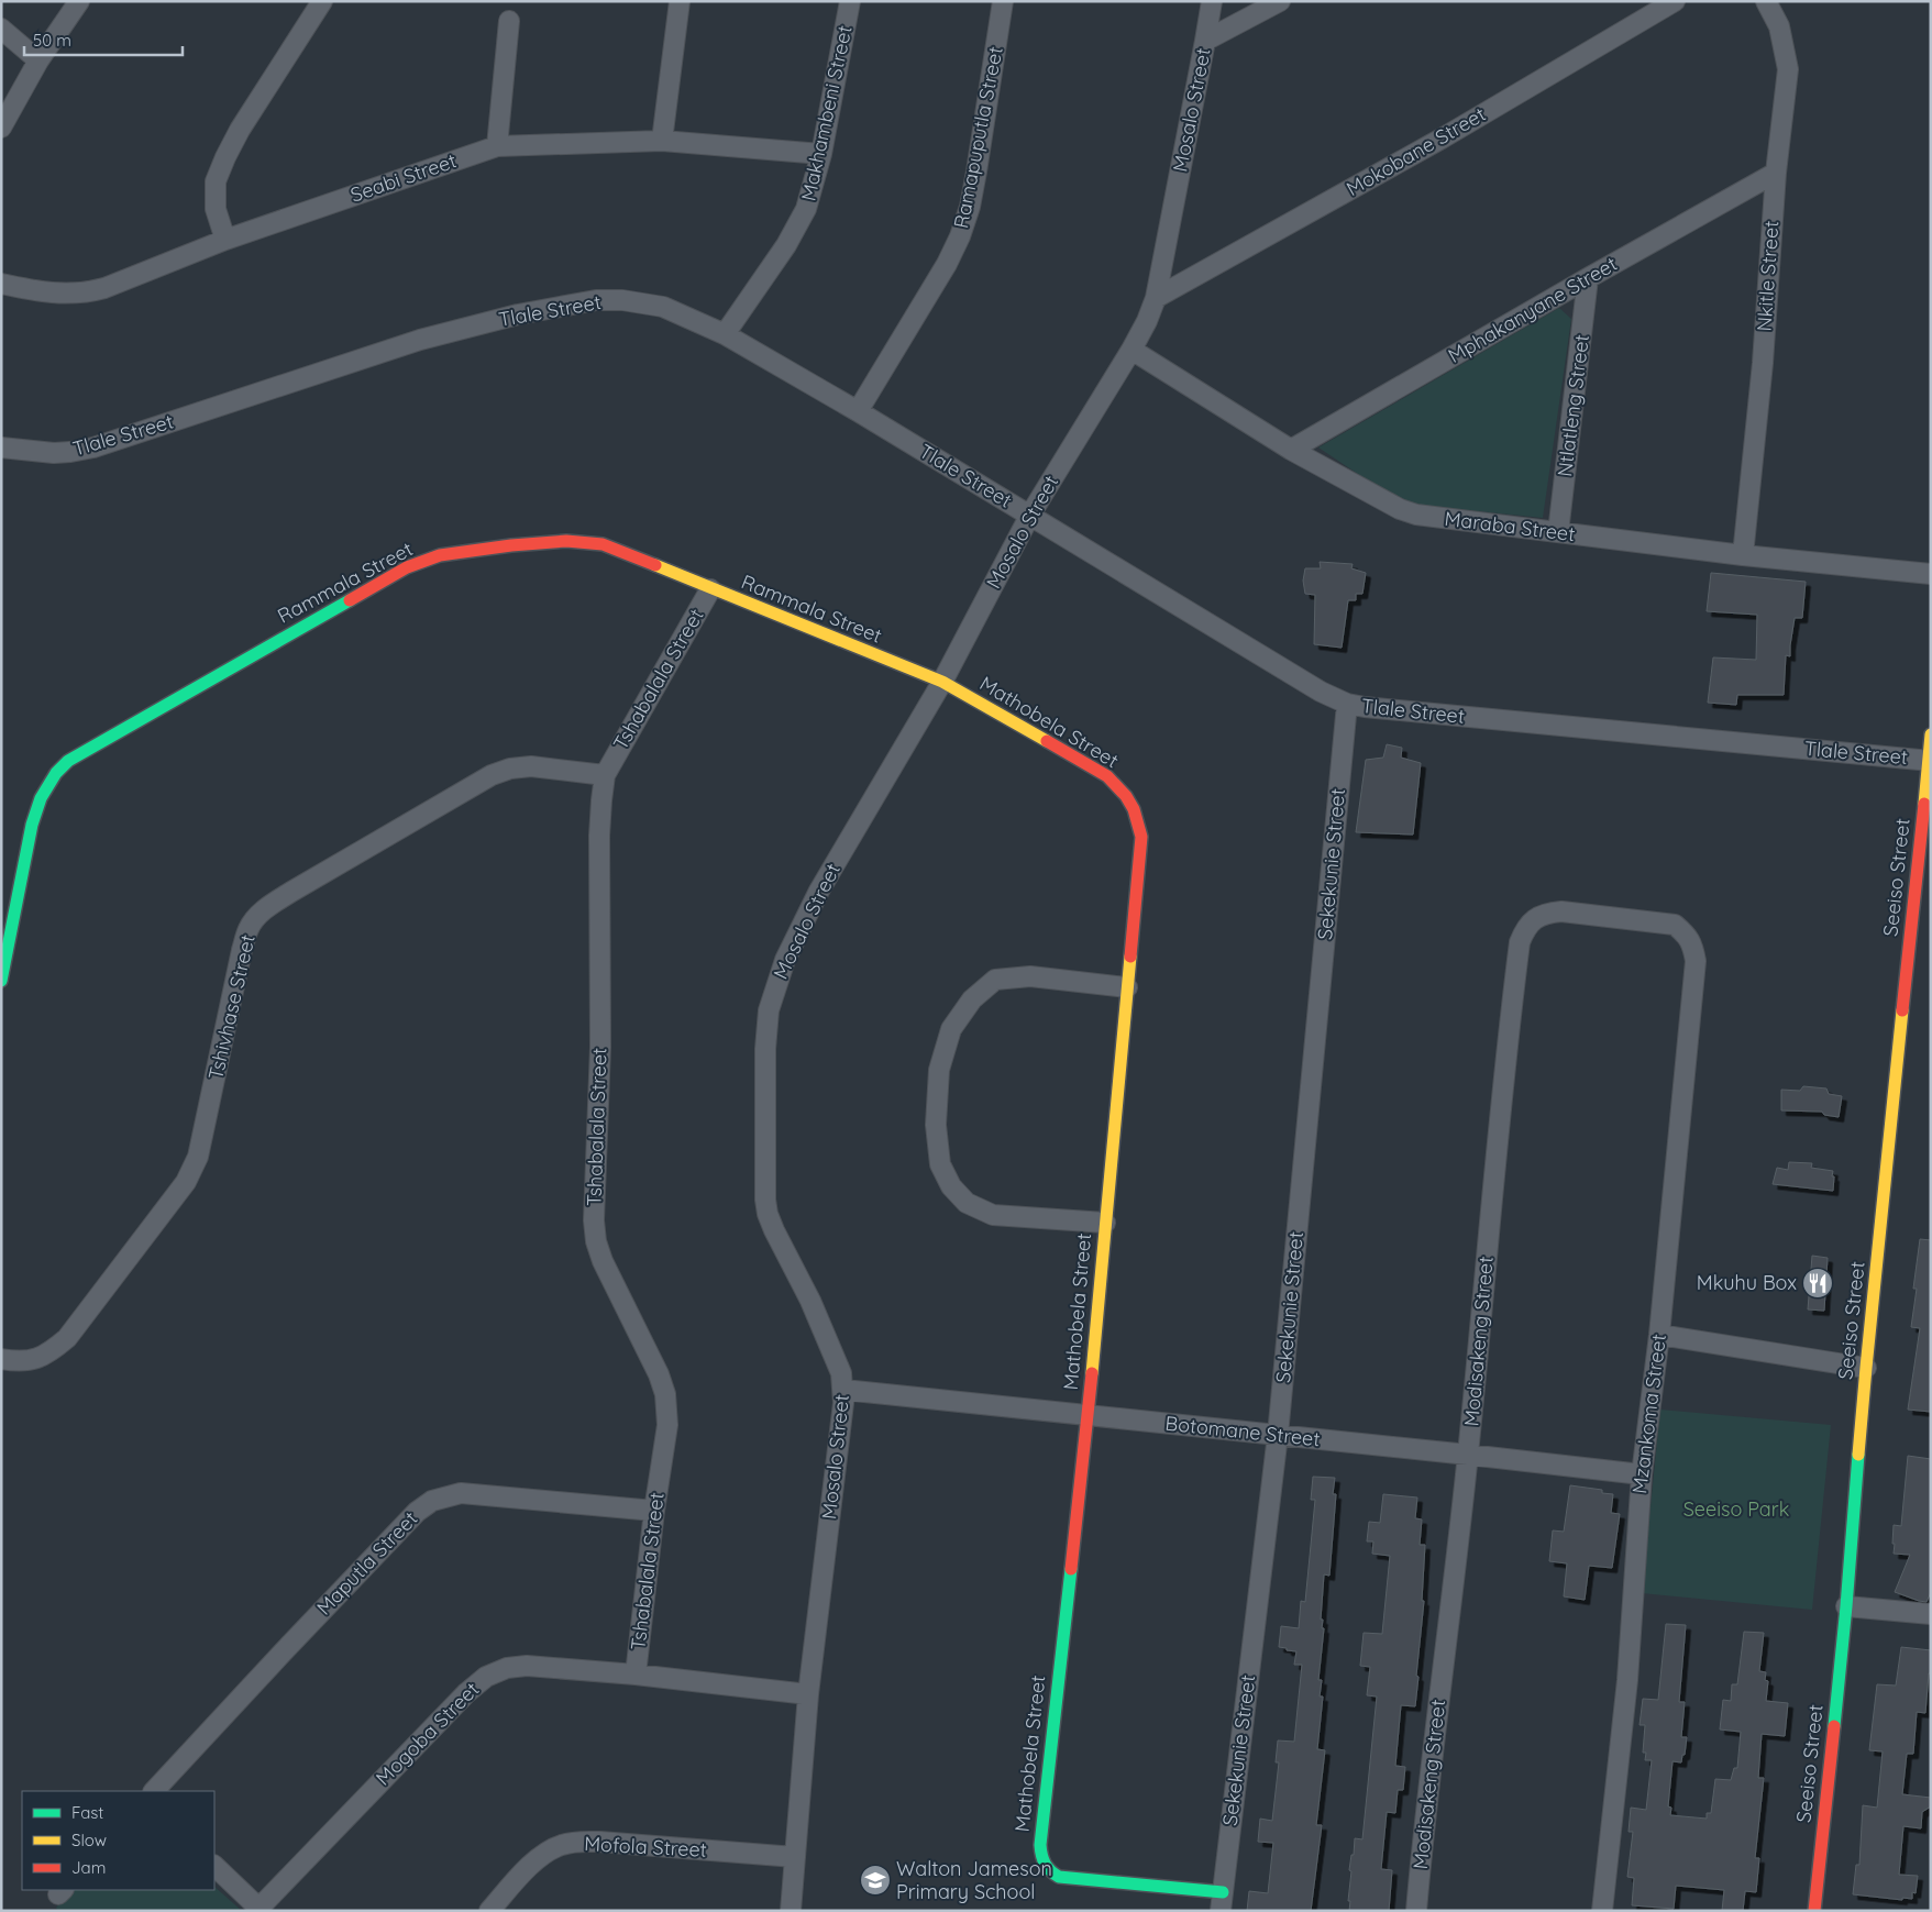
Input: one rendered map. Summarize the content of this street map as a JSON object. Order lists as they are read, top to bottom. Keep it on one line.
{"streets":{"street":["Mosalo Street","Makhambeni Street","Ramapuputla Street","Mokobane Street","Seabi Street","Nkitle Street","Mphakanyane Street","Tlale Street","Ntlatleng Street","Maraba Street","Rammala Street","Tshabalala Street","Mathobela Street","Sekekunie Street","Seeiso Street","Tshivhase Street","Modisakeng Street","Mzankoma Street","Botomane Street","Maputla Street","Mogoba Street","Mofola Street"]},"crossings":[["Mosalo Street","Mokobane Street"],["Mosalo Street","Tlale Street"],["Mosalo Street","Maraba Street"],["Mosalo Street","Rammala Street"],["Mosalo Street","Mathobela Street"],["Mosalo Street","Botomane Street"],["Mosalo Street","Mogoba Street"],["Mosalo Street","Mofola Street"],["Makhambeni Street","Seabi Street"],["Makhambeni Street","Tlale Street"],["Ramapuputla Street","Tlale Street"],["Nkitle Street","Mphakanyane Street"],["Nkitle Street","Maraba Street"],["Mphakanyane Street","Ntlatleng Street"],["Mphakanyane Street","Maraba Street"],["Tlale Street","Sekekunie Street"],["Tlale Street","Seeiso Street"],["Ntlatleng Street","Maraba Street"],["Rammala Street","Tshabalala Street"],["Rammala Street","Mathobela Street"],["Tshabalala Street","Tshivhase Street"],["Tshabalala Street","Maputla Street"],["Tshabalala Street","Mogoba Street"],["Mathobela Street","Sekekunie Street"],["Mathobela Street","Botomane Street"],["Sekekunie Street","Botomane Street"],["Modisakeng Street","Mzankoma Street"],["Modisakeng Street","Botomane Street"],["Mzankoma Street","Botomane Street"]],"parks":["Seeiso Park"],"places":{"restaurant":["Mkuhu Box"],"school or university":["Walton Jameson Primary School"]},"legend":["Fast","Slow","Jam"],"scale_bar":"50 m"}
